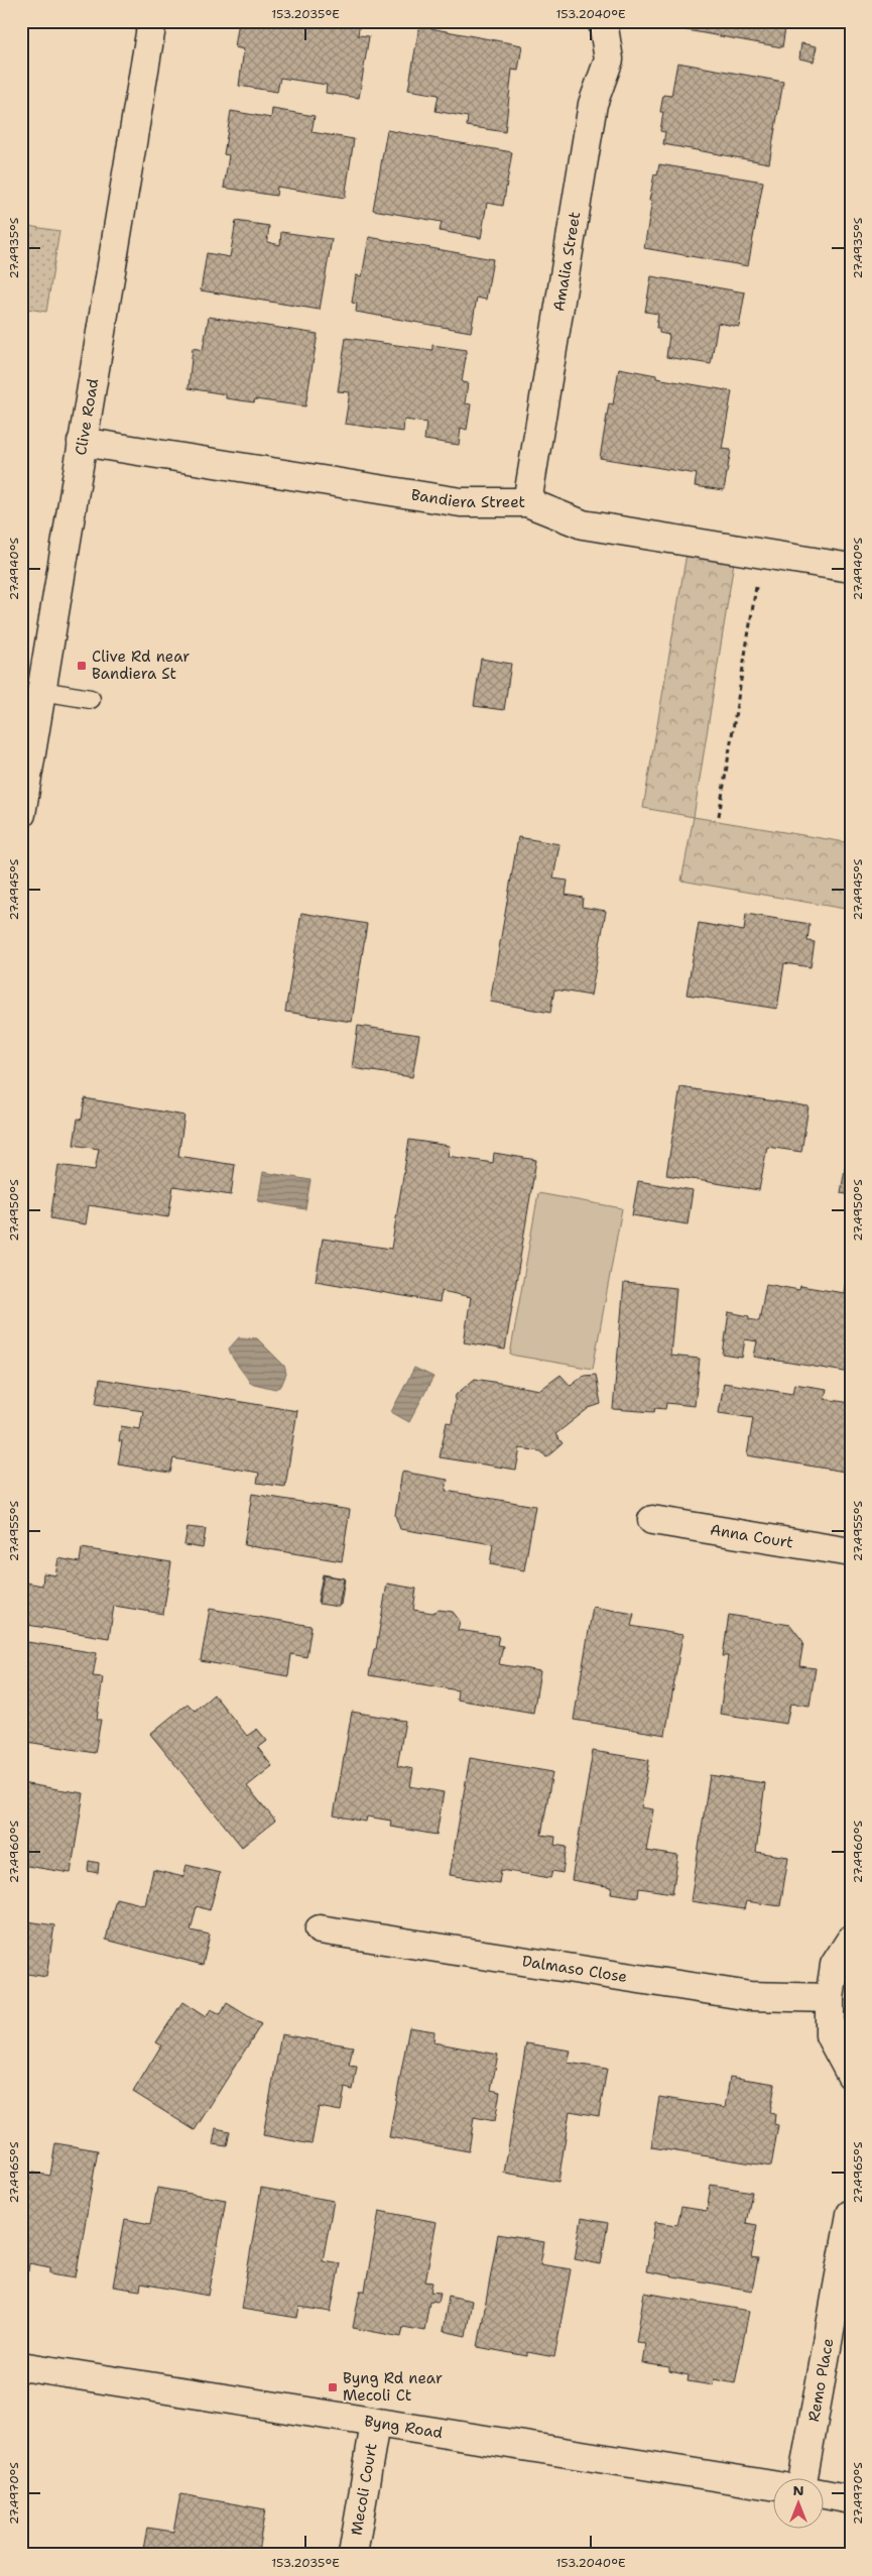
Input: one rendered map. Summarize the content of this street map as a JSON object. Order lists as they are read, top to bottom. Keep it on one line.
{"streets":{"street":["Amalia Street","Clive Road","Bandiera Street","Anna Court","Dalmaso Close","Remo Place","Byng Road","Mecoli Court"]},"crossings":[["Amalia Street","Bandiera Street"],["Clive Road","Bandiera Street"],["Byng Road","Mecoli Court"]],"places":{"transit":["Clive Rd near Bandiera St","Byng Rd near Mecoli Ct"]},"north":"top","coordinates":["153.2035°E","153.2040°E","27.4935°S","27.4940°S","27.4945°S","27.4950°S","27.4955°S","27.4960°S","27.4965°S","27.4970°S"]}
